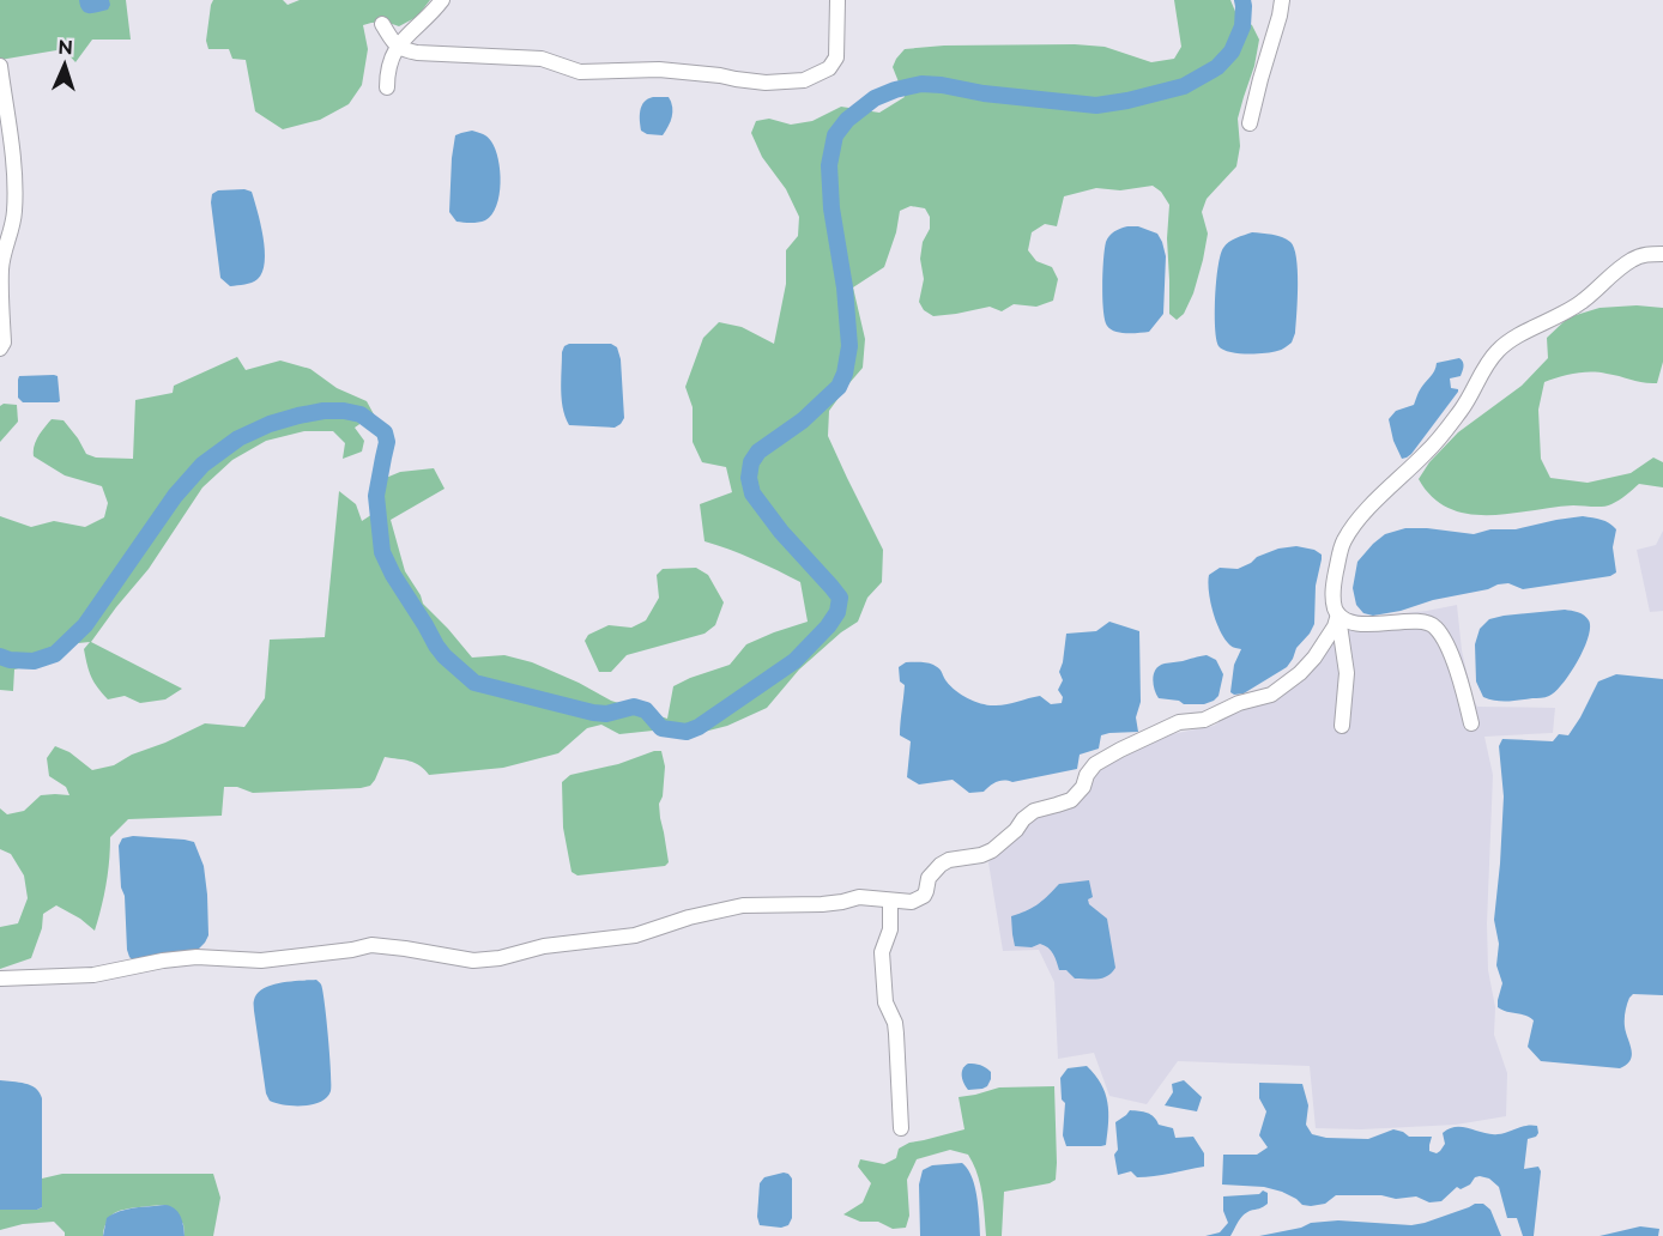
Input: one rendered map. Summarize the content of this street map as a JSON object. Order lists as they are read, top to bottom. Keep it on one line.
{"north":"top"}
